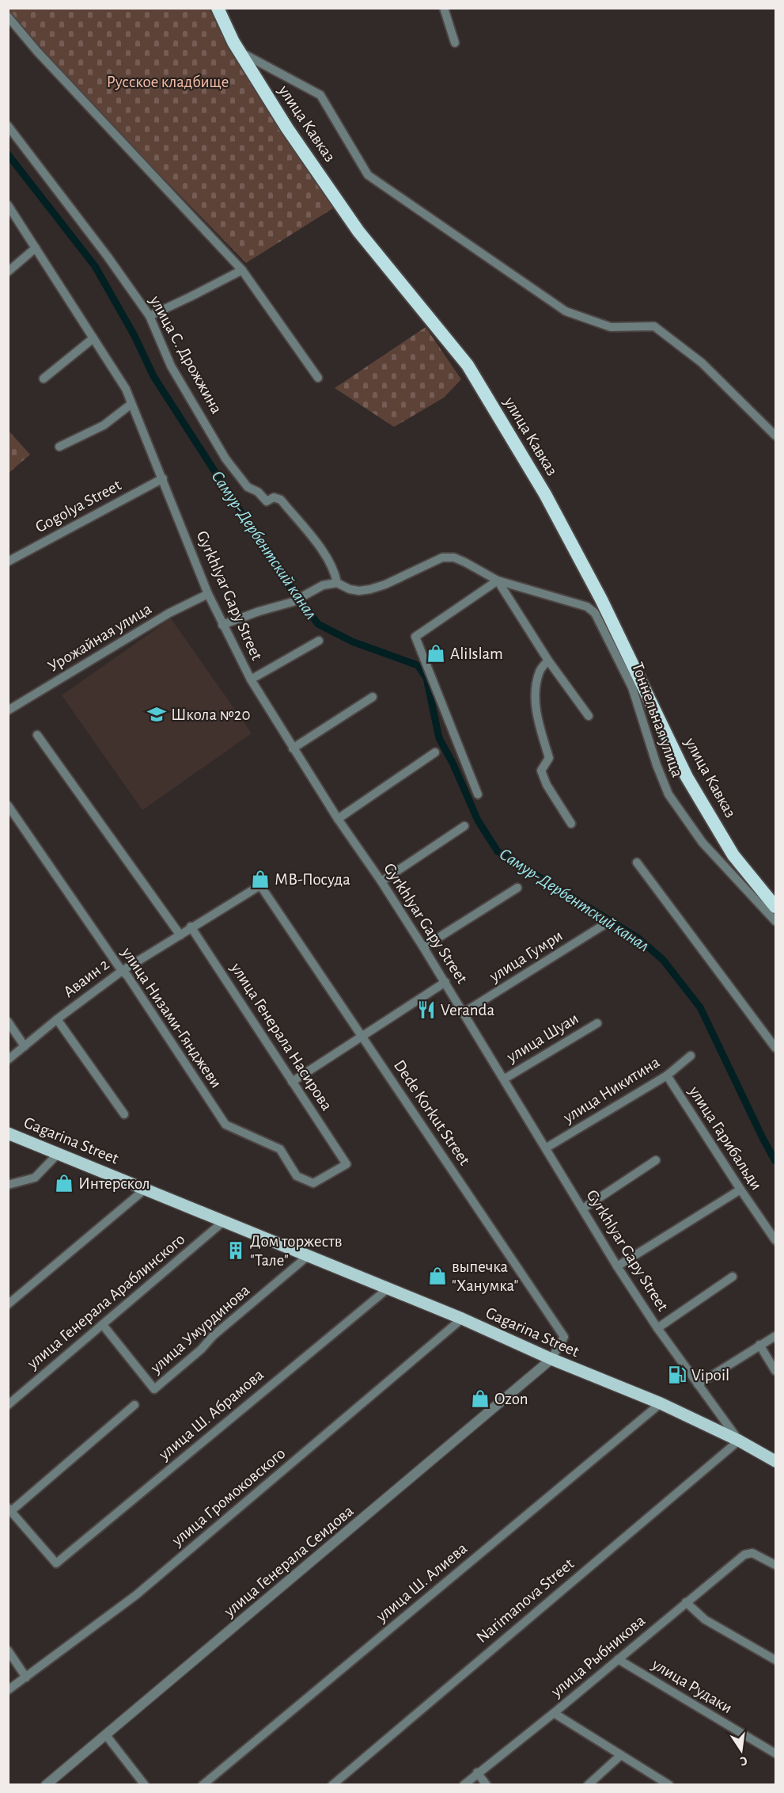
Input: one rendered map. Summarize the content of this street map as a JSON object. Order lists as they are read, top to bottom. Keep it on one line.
{"streets":{"highway":["улица Кавказ"],"main road":["Gagarina Street"],"street":["улица С. Дрожжина","Gogolya Street","Gyrkhlyar Gapy Street","Урожайная улица","Тоннельная улица","улица Гумри","Аваин 2","улица Низами-Гянджеви","улица Генерала Насирова","улица Шуаи","улица Никитина","Dede Korkut Street","улица Гарибальди","улица Генерала Араблинского","улица Умурдинова","улица Ш. Абрамова","улица Громоковского","улица Генерала Сеидова","улица Ш. Алиева","Narimanova Street","улица Рыбникова","улица Рудаки"]},"crossings":[["Gogolya Street","Gyrkhlyar Gapy Street"],["Gyrkhlyar Gapy Street","Урожайная улица"],["Gyrkhlyar Gapy Street","улица Гумри"],["Gyrkhlyar Gapy Street","улица Шуаи"],["Gyrkhlyar Gapy Street","улица Никитина"],["Gyrkhlyar Gapy Street","Gagarina Street"],["Gyrkhlyar Gapy Street","Narimanova Street"],["Аваин 2","улица Низами-Гянджеви"],["Аваин 2","улица Генерала Насирова"],["Аваин 2","Dede Korkut Street"],["улица Низами-Гянджеви","улица Генерала Насирова"],["улица Никитина","улица Гарибальди"],["Dede Korkut Street","Gagarina Street"],["Dede Korkut Street","улица Генерала Сеидова"],["Gagarina Street","улица Генерала Араблинского"],["Gagarina Street","улица Умурдинова"],["Gagarina Street","улица Ш. Абрамова"],["Gagarina Street","улица Громоковского"],["Gagarina Street","улица Генерала Сеидова"],["Gagarina Street","улица Ш. Алиева"],["Gagarina Street","Narimanova Street"],["улица Генерала Араблинского","улица Умурдинова"],["улица Рыбникова","улица Рудаки"]],"water":["Самур-Дербентский канал"],"parks":["Русское кладбище"],"places":{"shop":["AliIslam","МВ-Посуда","Интерскол","выпечка \"Ханумка\"","Ozon"],"school or university":["Школа №20"],"restaurant":["Veranda"],"building":["Дом торжеств \"Тале\""],"fuel station":["Vipoil"]},"north":"bottom"}
